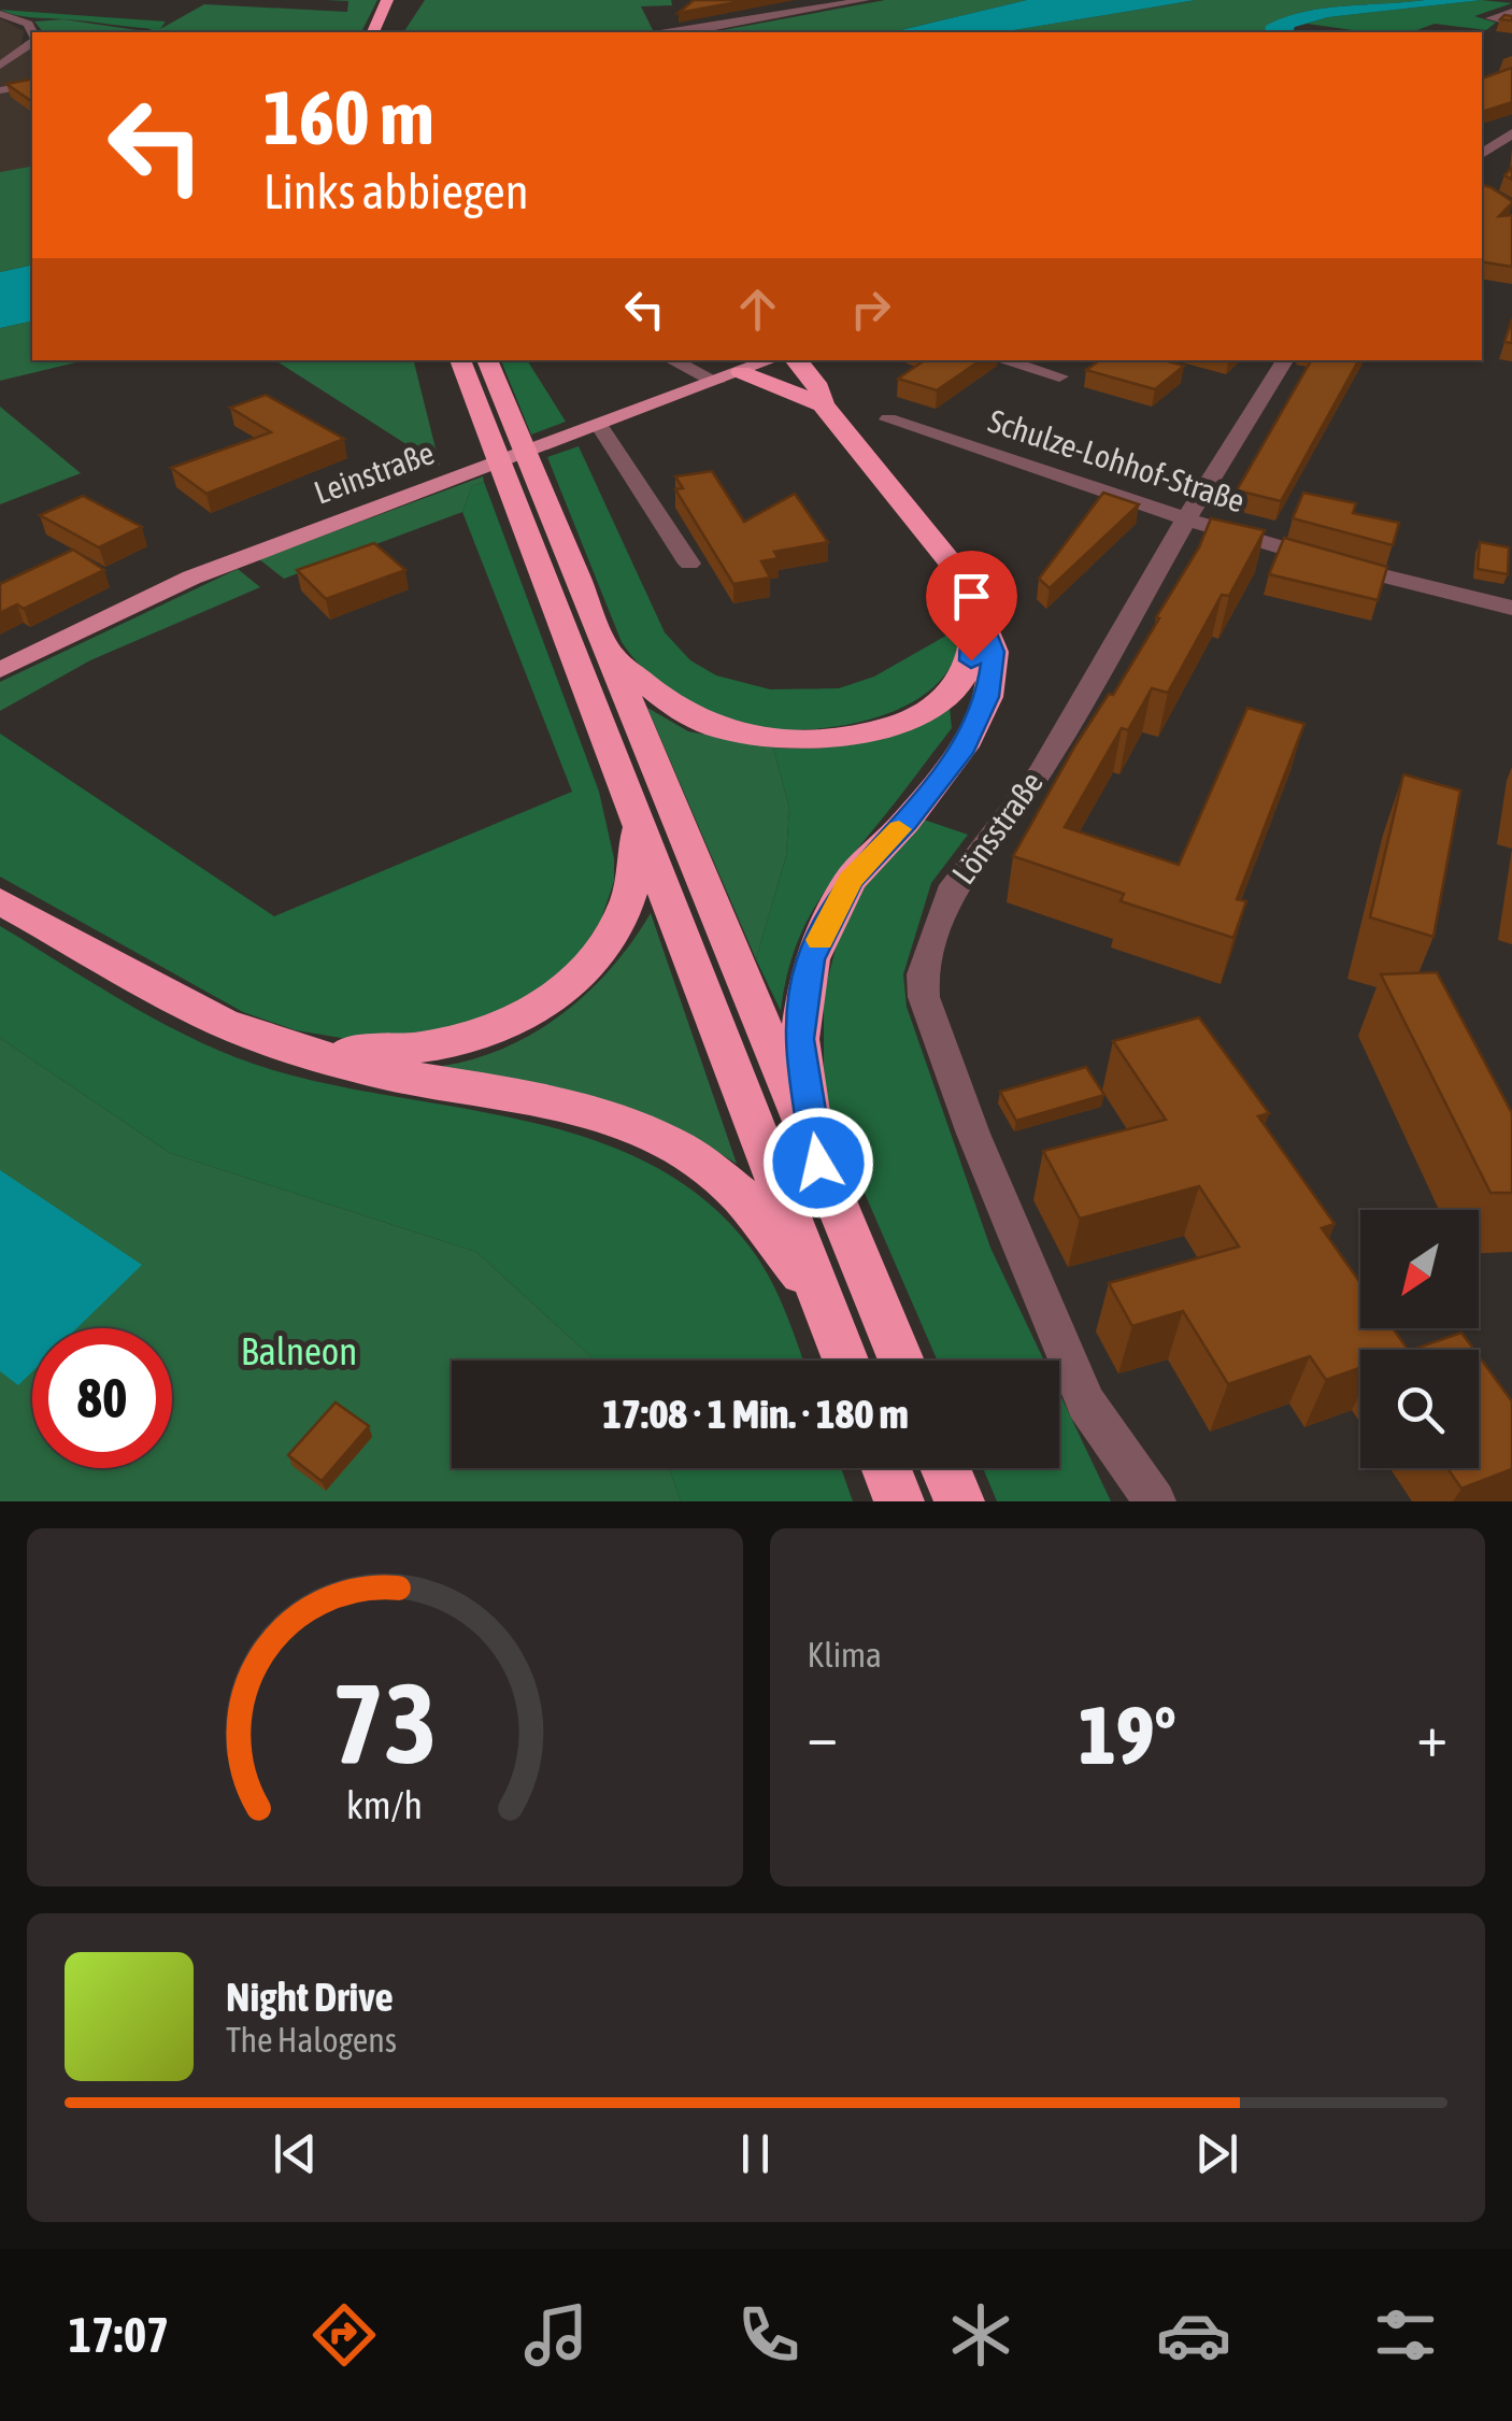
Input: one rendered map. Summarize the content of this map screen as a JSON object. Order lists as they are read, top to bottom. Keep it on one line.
{"streets":{"main road":["Leinstraße"],"street":["Schulze-Lohhof-Straße","Lönsstraße"]},"crossings":[["Schulze-Lohhof-Straße","Lönsstraße"]],"parks":["Balneon"],"north":"bottom left","page":{"turn":["160 m","Links abbiegen"],"limit":"80","trip":"17:08 · 1 Min. · 180 m","tile":"Klima","heat":["−","19°","+"],"song":["Night Drive","The Halogens"],"tabs":"17:07","gauge":["73","km/h"]}}
